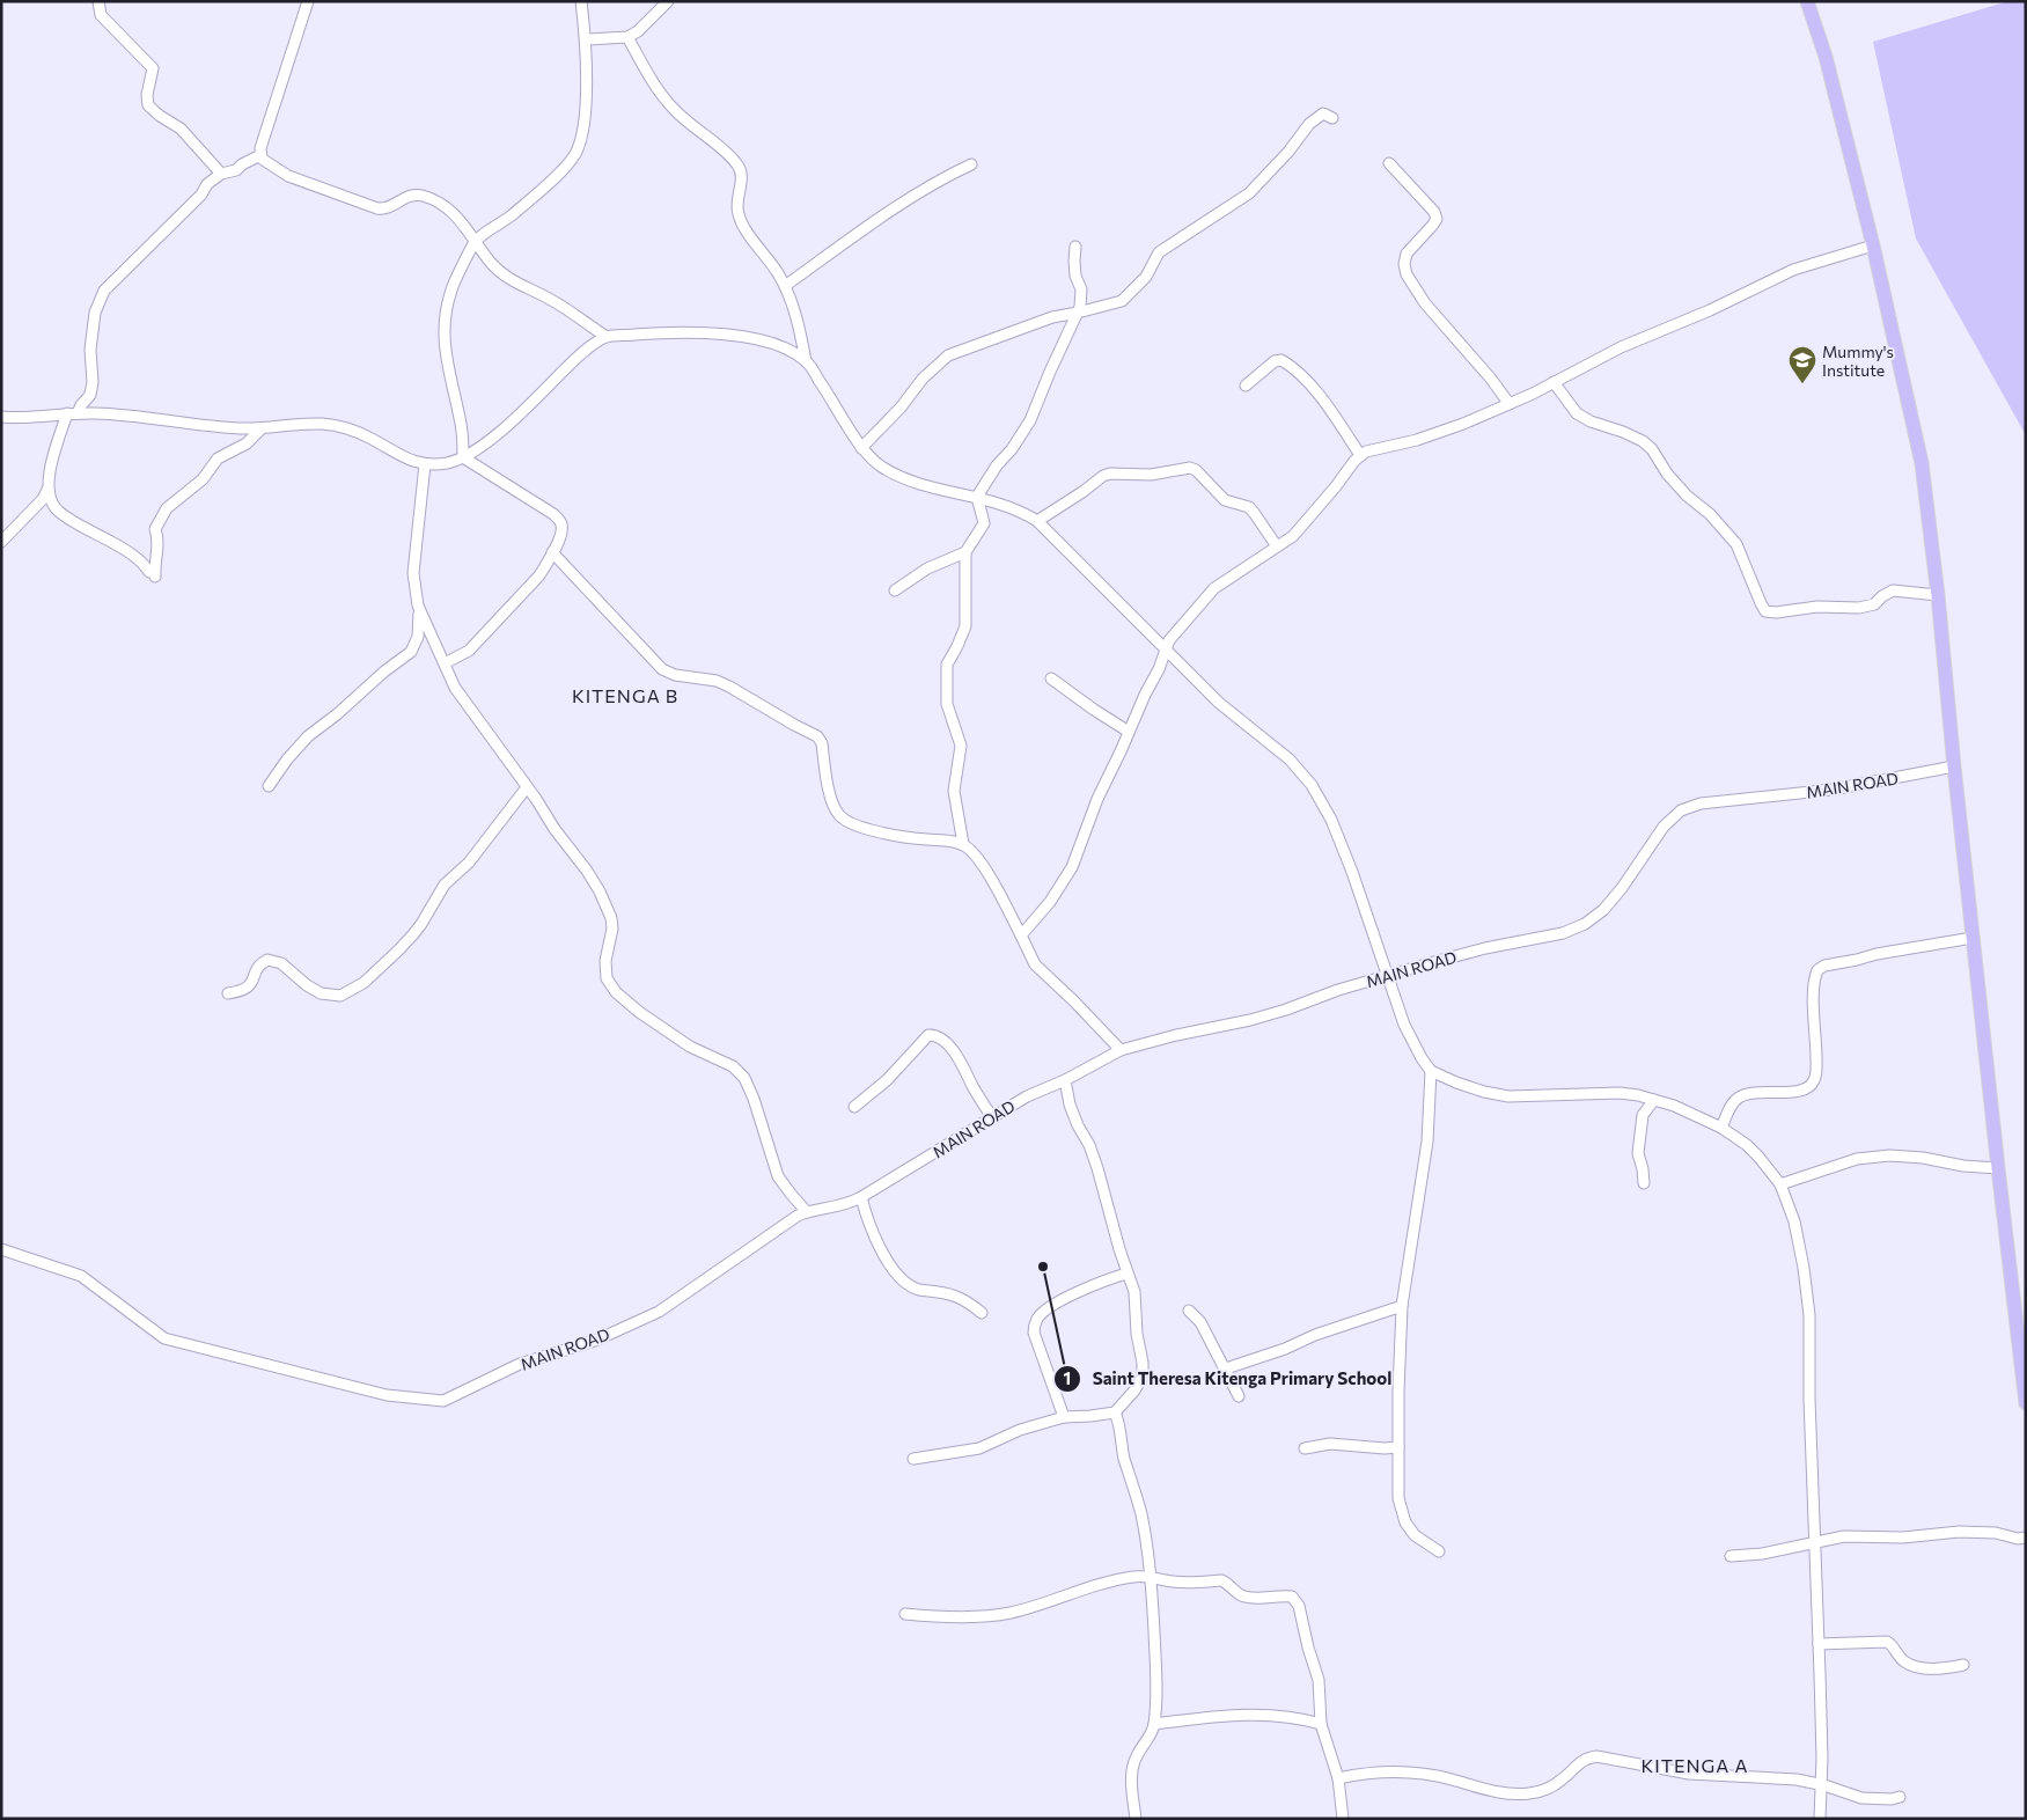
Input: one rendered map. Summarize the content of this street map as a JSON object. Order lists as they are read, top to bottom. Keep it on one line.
{"streets":{"street":["MAIN ROAD"]},"districts":["KITENGA B","KITENGA A"],"places":{"school or university":["Mummy's Institute"],"other":["Saint Theresa Kitenga Primary School"]}}
